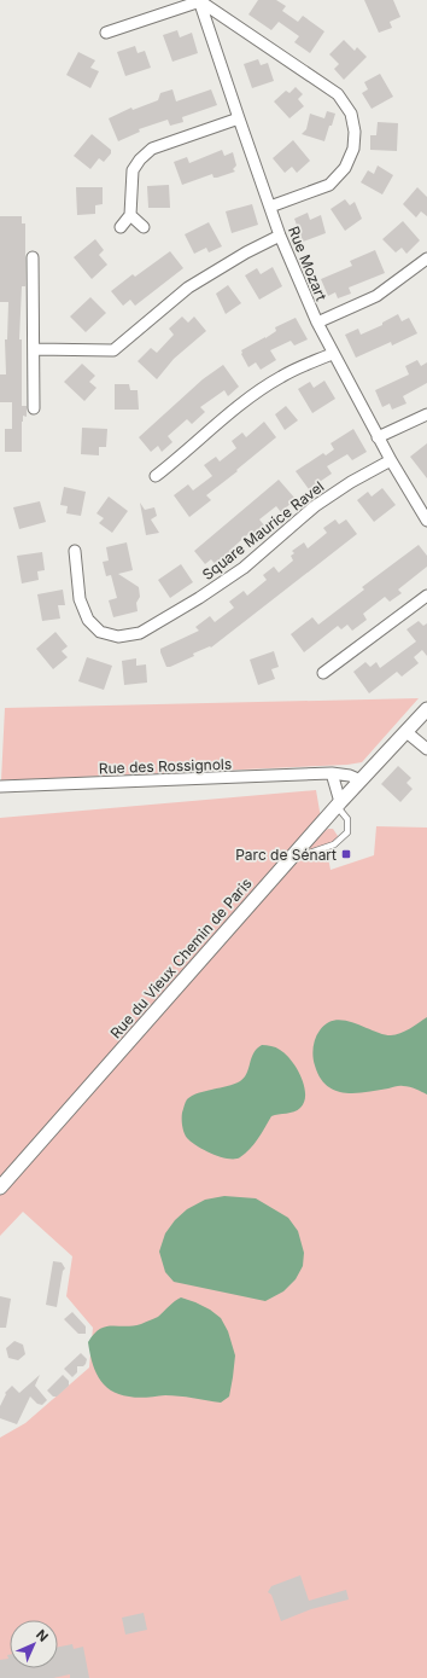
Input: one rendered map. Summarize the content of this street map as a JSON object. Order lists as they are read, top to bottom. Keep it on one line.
{"streets":{"street":["Rue Mozart","Square Maurice Ravel","Rue des Rossignols","Rue du Vieux Chemin de Paris"]},"crossings":[["Rue Mozart","Square Maurice Ravel"],["Rue des Rossignols","Rue du Vieux Chemin de Paris"]],"places":{"transit":["Parc de Sénart"]},"north":"top right"}
